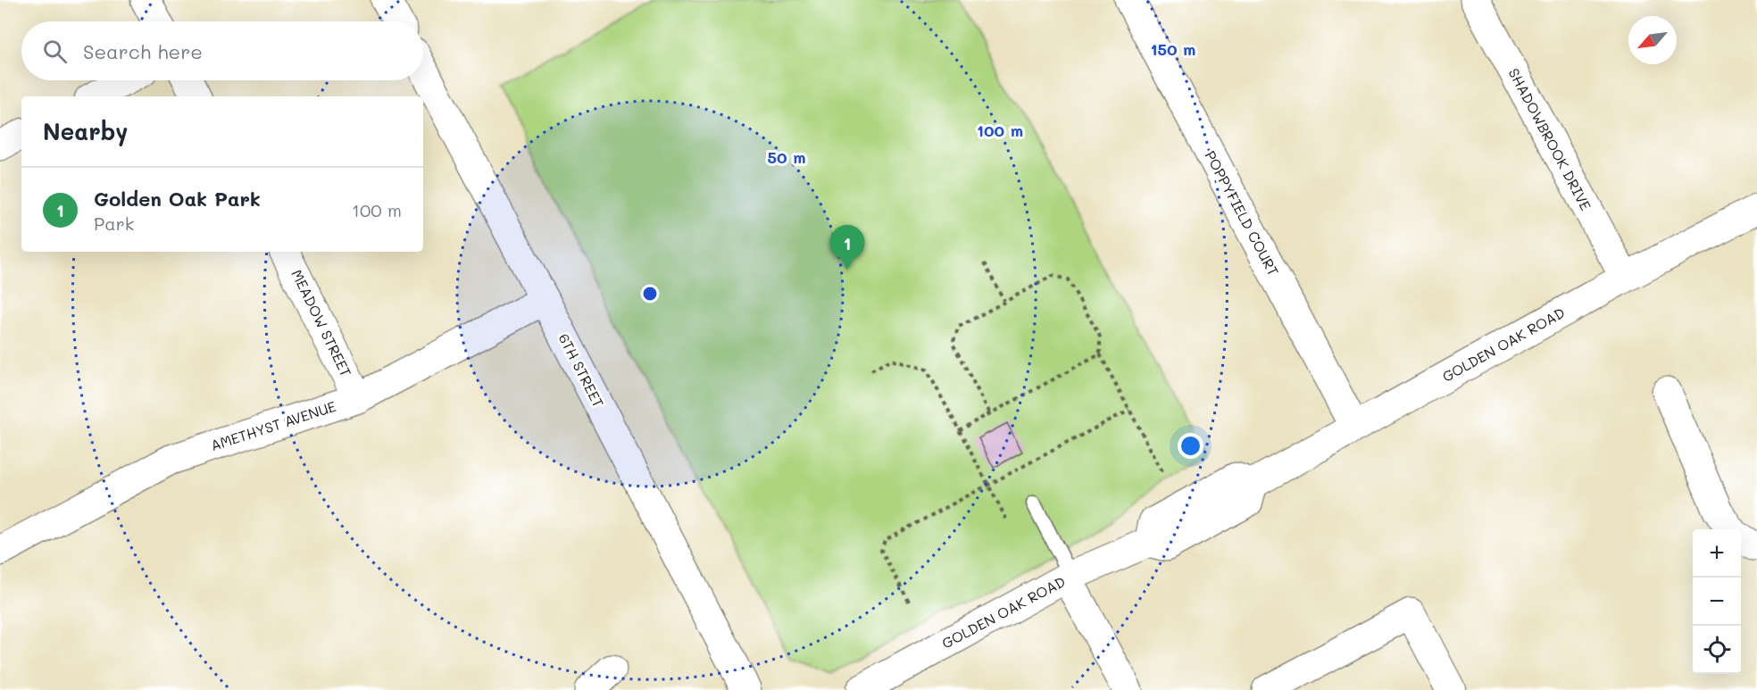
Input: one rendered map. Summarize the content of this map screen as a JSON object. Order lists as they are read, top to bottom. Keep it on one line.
{"streets":{"street":["SHADOWBROOK DRIVE","POPPYFIELD COURT","MEADOW STREET","GOLDEN OAK ROAD","6TH STREET","AMETHYST AVENUE"]},"crossings":[["SHADOWBROOK DRIVE","GOLDEN OAK ROAD"],["POPPYFIELD COURT","GOLDEN OAK ROAD"],["MEADOW STREET","AMETHYST AVENUE"],["6TH STREET","AMETHYST AVENUE"]],"north":"bottom left","page":{"search":"Search here","heading":"Nearby","list":[{"mark":"1","name":"Golden Oak Park","note":"Park","value":"100 m"}],"pins":"1","map_buttons":["+","−"]},"rings":["150 m","100 m","50 m"]}
